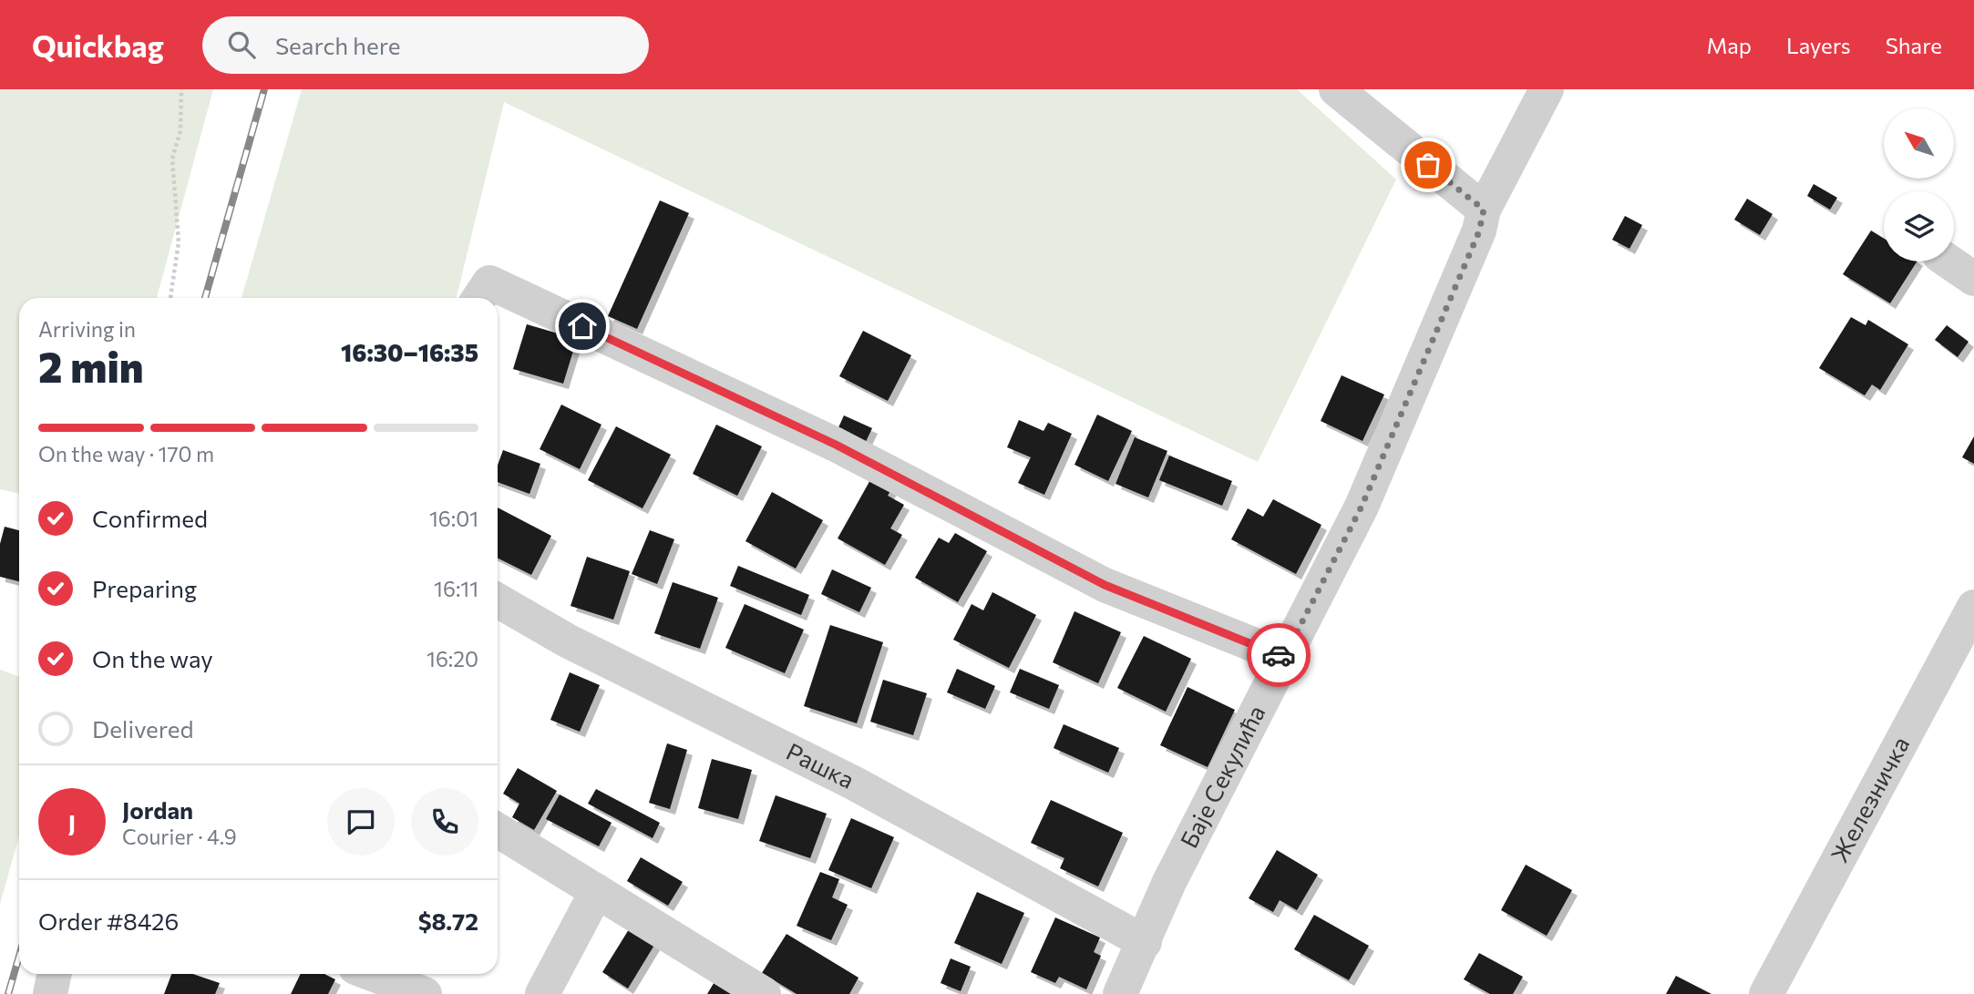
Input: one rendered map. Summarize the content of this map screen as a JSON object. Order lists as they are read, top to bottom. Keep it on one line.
{"streets":{"street":["Рашка","Баје Секулића","Железничка"]},"crossings":[["Рашка","Баје Секулића"]],"north":"top left","page":{"header":"Quickbag","search":"Search here","nav":["Map","Layers","Share"],"heading":["2 min","Arriving in","16:30–16:35"],"panel":["Jordan","Courier · 4.9","Order #8426","$8.72"],"bar":"On the way · 170 m","list":[["Confirmed","16:01"],["Preparing","16:11"],["On the way","16:20"],"Delivered"],"round":"J"}}
